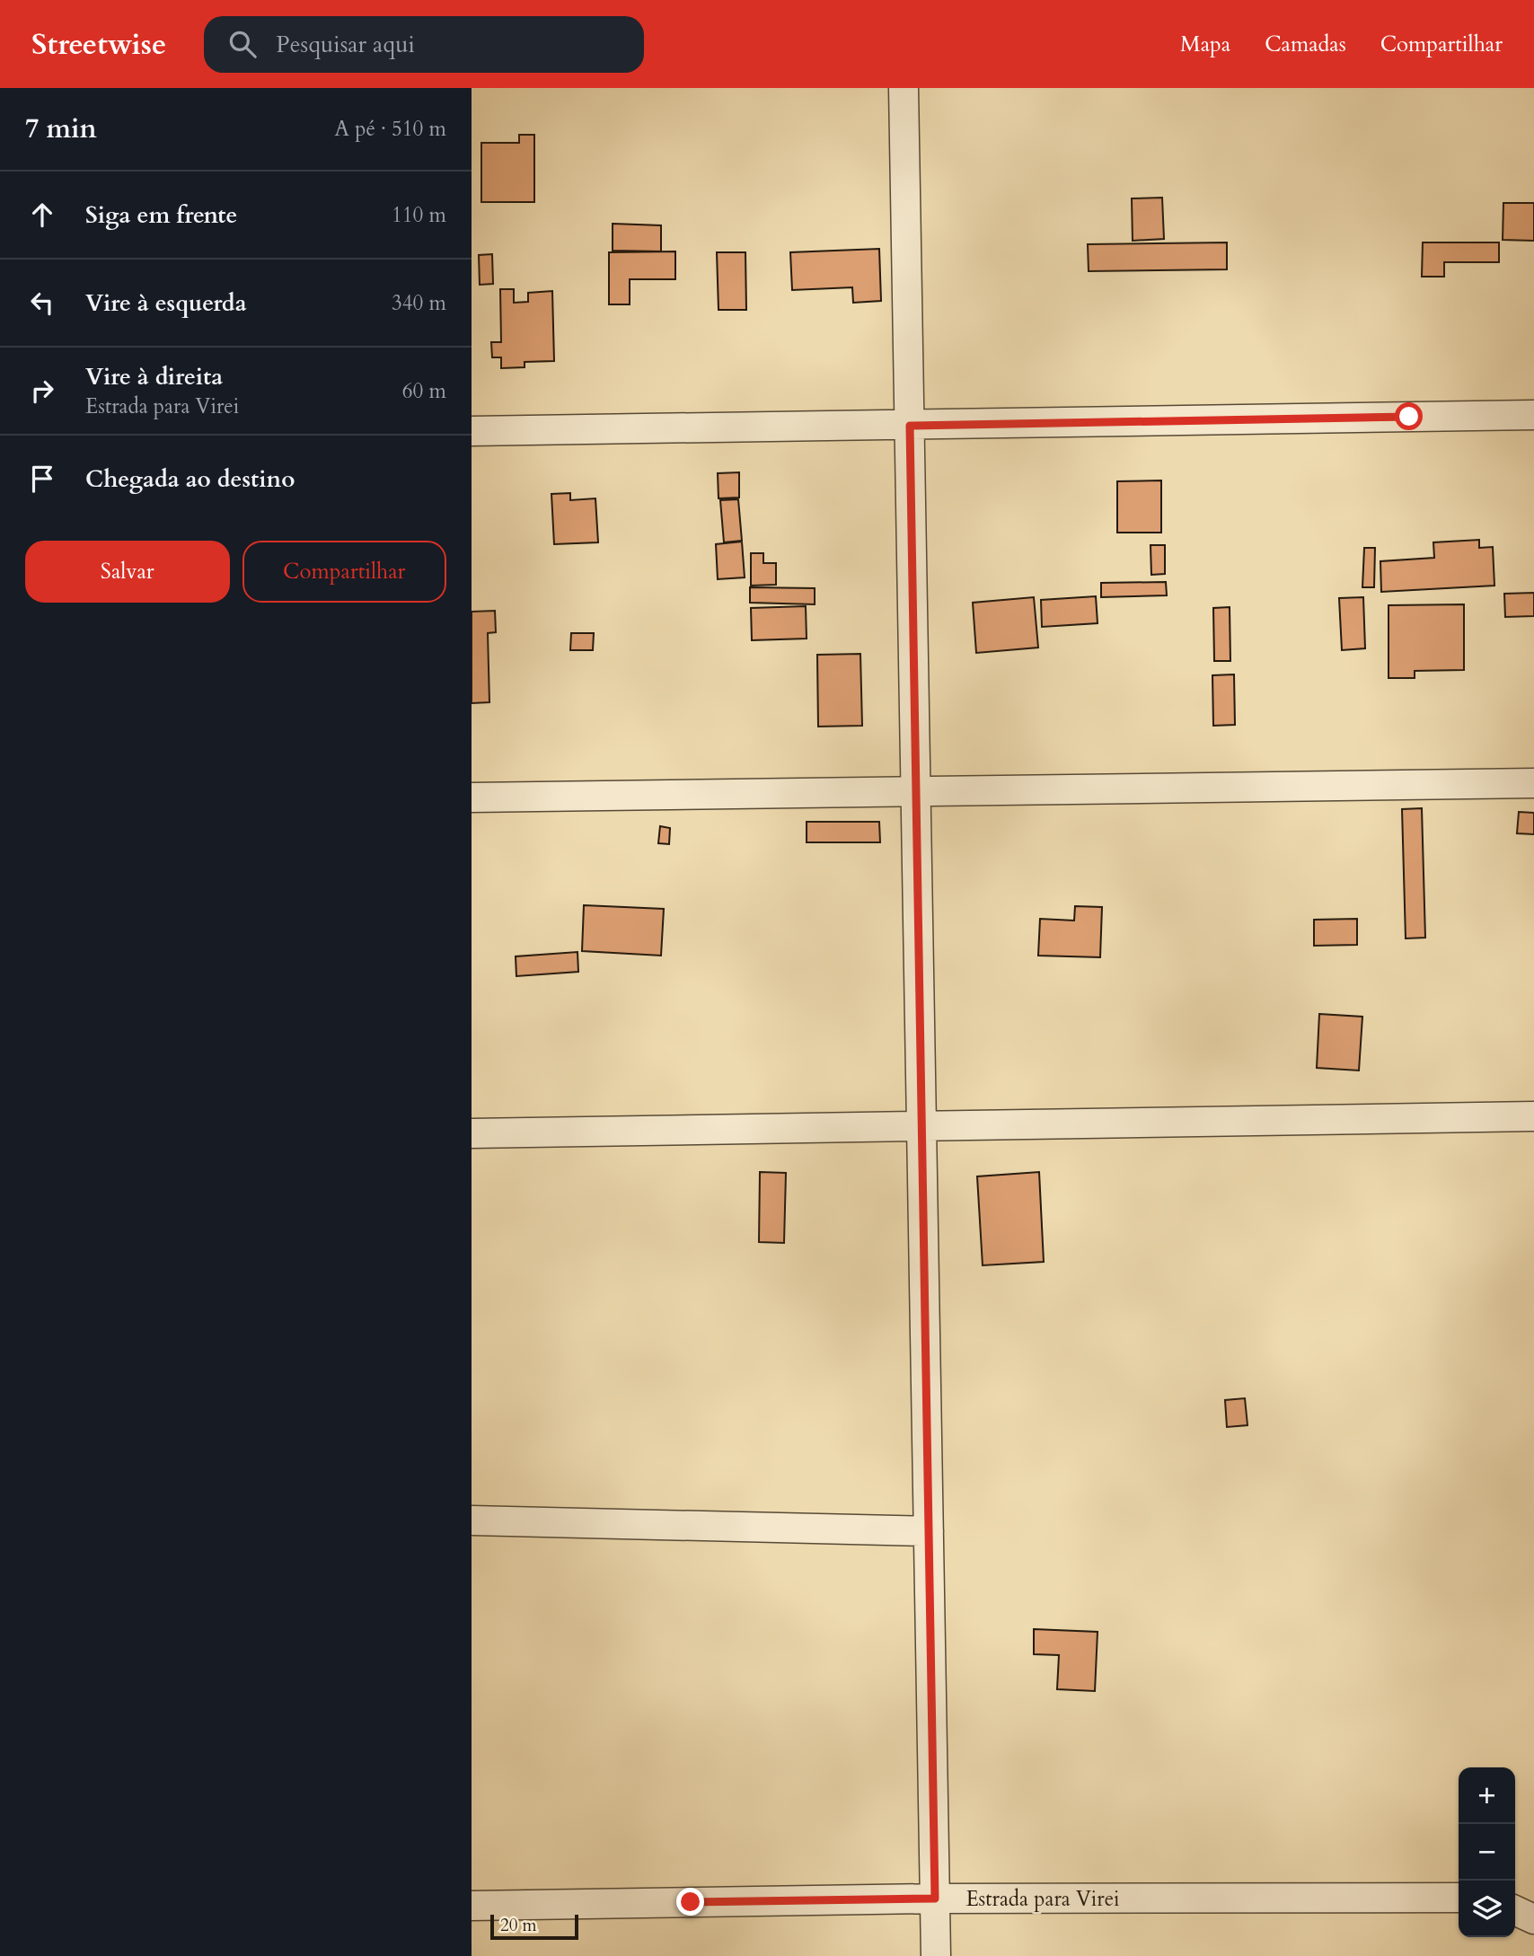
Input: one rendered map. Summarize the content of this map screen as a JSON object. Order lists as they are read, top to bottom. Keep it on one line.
{"streets":{"street":["Estrada para Virei"]},"scale_bar":"20 m","page":{"header":"Streetwise","search":"Pesquisar aqui","nav":["Mapa","Camadas","Compartilhar"],"heading":["7 min","A pé · 510 m"],"list":[["Siga em frente","110 m"],["Vire à esquerda","340 m"],["Vire à direita","Estrada para Virei","60 m"],"Chegada ao destino"],"buttons":["Salvar","Compartilhar"],"map_buttons":["+","−"],"scale":"20 m"}}
